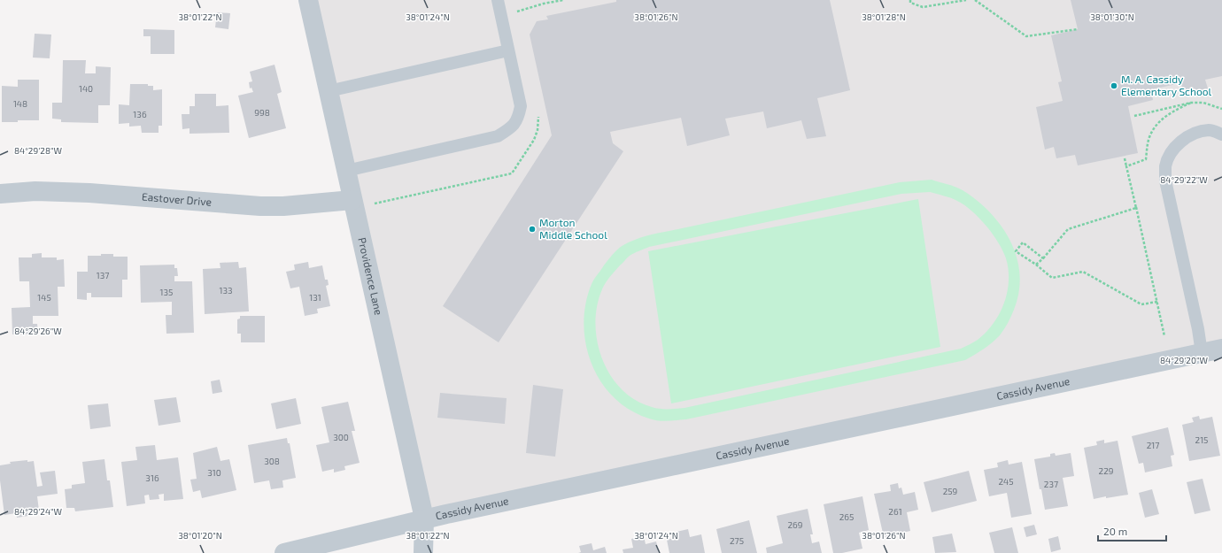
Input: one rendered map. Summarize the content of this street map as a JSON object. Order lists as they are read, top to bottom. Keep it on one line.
{"streets":{"street":["Eastover Drive","Providence Lane","Cassidy Avenue"]},"crossings":[["Eastover Drive","Providence Lane"],["Providence Lane","Cassidy Avenue"]],"places":["M. A. Cassidy Elementary School","Morton Middle School"],"house_numbers":["140","148","998","136","137","133","135","145","131","300","215","217","308","229","310","316","245","237","259","261","265","269","275"],"scale_bar":"20 m","coordinates":["38°01'22\"N","38°01'24\"N","38°01'26\"N","38°01'28\"N","38°01'30\"N","84°29'28\"W","84°29'22\"W","84°29'26\"W","84°29'20\"W","84°29'24\"W","38°01'20\"N"]}
